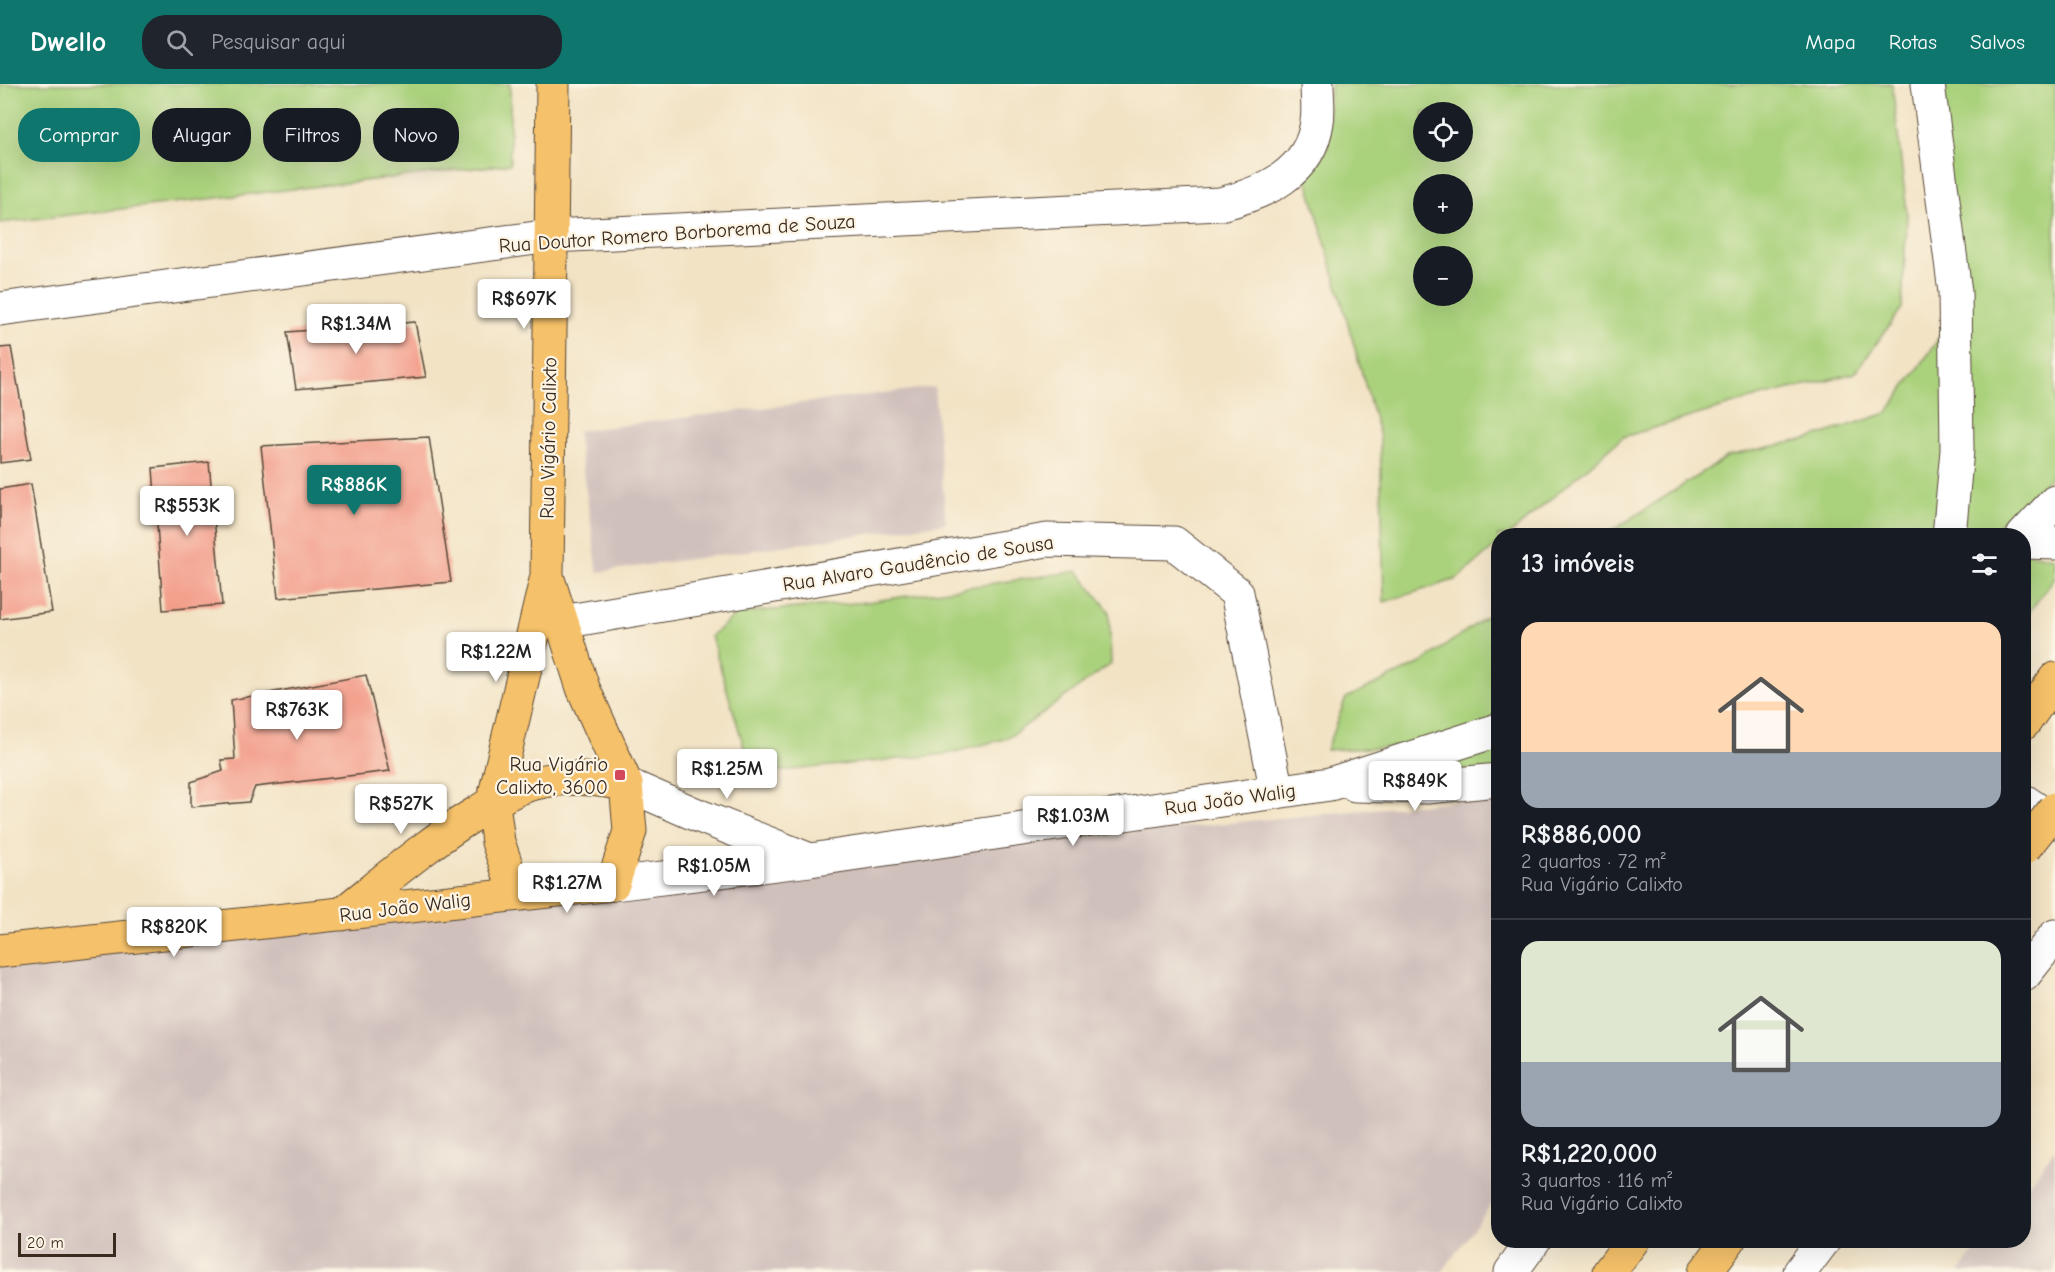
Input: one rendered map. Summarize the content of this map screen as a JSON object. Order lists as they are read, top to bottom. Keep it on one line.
{"streets":{"main road":["Rua Vigário Calixto","Rua João Walig"],"street":["Rua Doutor Romero Borborema de Souza","Rua Alvaro Gaudêncio de Sousa"]},"crossings":[["Rua Doutor Romero Borborema de Souza","Rua Vigário Calixto"],["Rua Vigário Calixto","Rua Alvaro Gaudêncio de Sousa"],["Rua Vigário Calixto","Rua João Walig"],["Rua Alvaro Gaudêncio de Sousa","Rua João Walig"]],"places":{"transit":["Rua Vigário Calixto, 3600"]},"scale_bar":"20 m","page":{"header":"Dwello","search":"Pesquisar aqui","nav":["Mapa","Rotas","Salvos"],"map_buttons":["+","−"],"chip":["Comprar","Alugar","Filtros","Novo"],"price":["R$697K","R$1.34M","R$886K","R$553K","R$1.22M","R$763K","R$1.25M","R$849K","R$527K","R$1.03M","R$1.05M","R$1.27M","R$820K"],"heading":"13 imóveis","list":[{"name":"R$886,000","note":"2 quartos · 72 m² · Rua Vigário Calixto"},{"name":"R$1,220,000","note":"3 quartos · 116 m² · Rua Vigário Calixto"}],"scale":"20 m"}}
